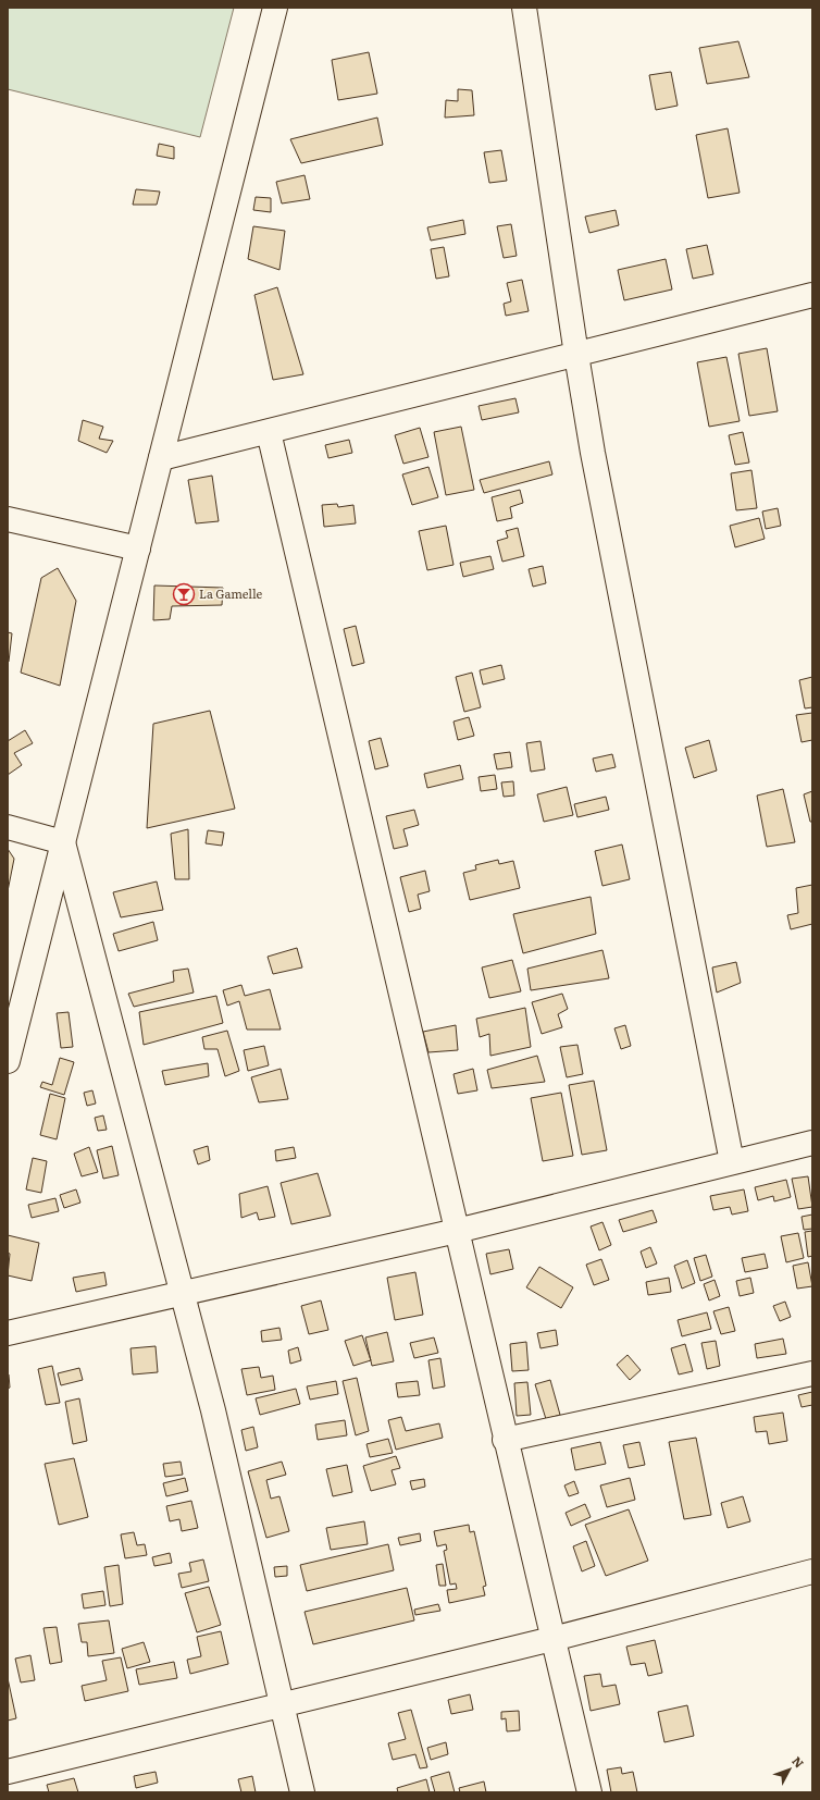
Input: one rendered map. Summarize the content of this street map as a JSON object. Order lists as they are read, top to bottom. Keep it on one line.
{"places":{"bar":["La Gamelle"]},"north":"top right"}
